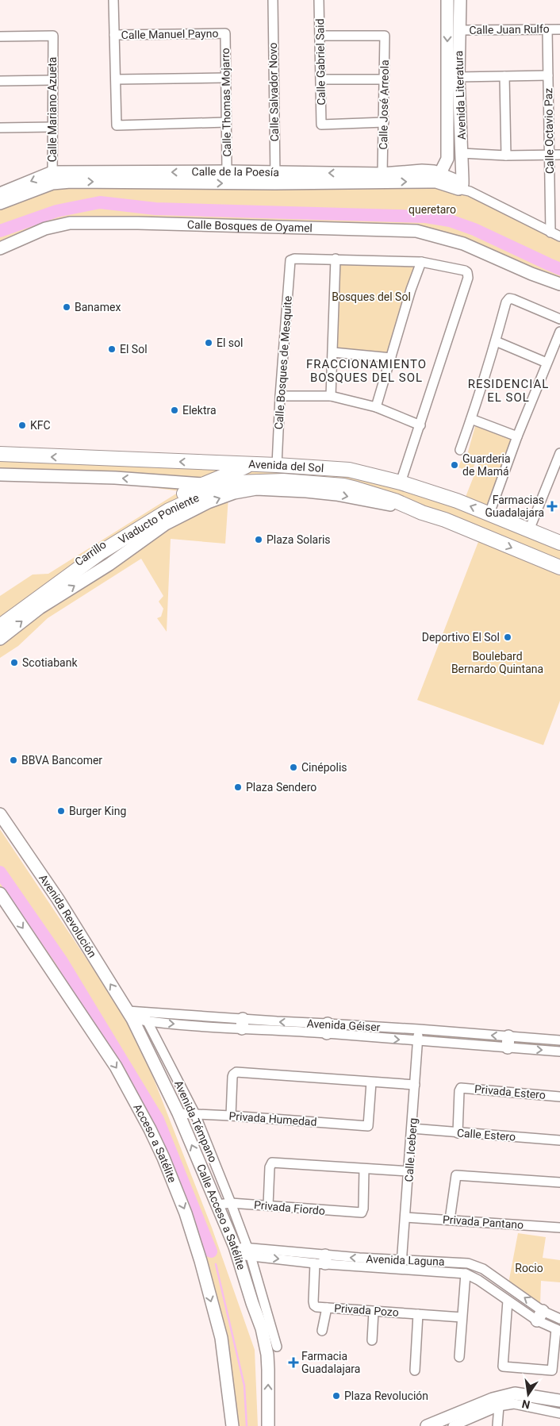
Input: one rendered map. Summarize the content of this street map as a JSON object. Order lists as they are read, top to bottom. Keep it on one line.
{"streets":{"main road":["Avenida del Sol","Viaducto Poniente","Carrillo"],"street":["Calle Juan Rulfo","Calle Manuel Payno","Calle Gabriel Said","Calle Salvador Novo","Avenida Literatura","Calle Thomas Mojarro","Calle José Arreola","Calle Mariano Azueta","Calle Octavio Paz","Calle de la Poesía","Calle Bosques de Oyamel","Calle Bosques de Mesquite","Avenida Revolución","Avenida Géiser","Privada Estero","Privada Humedad","Avenida Témpano","Calle Estero","Acceso a Satélite","Calle Iceberg","Privada Fiordo","Calle Acceso a Satélite","Privada Pantano","Avenida Laguna","Privada Pozo"]},"crossings":[["Calle Juan Rulfo","Avenida Literatura"],["Calle Juan Rulfo","Calle Octavio Paz"],["Calle Manuel Payno","Calle Thomas Mojarro"],["Calle Gabriel Said","Calle José Arreola"],["Calle Salvador Novo","Calle de la Poesía"],["Avenida Literatura","Calle de la Poesía"],["Calle Thomas Mojarro","Calle de la Poesía"],["Calle José Arreola","Calle de la Poesía"],["Calle Mariano Azueta","Calle de la Poesía"],["Calle Octavio Paz","Calle de la Poesía"],["Calle Bosques de Mesquite","Avenida del Sol"],["Avenida del Sol","Carrillo"],["Avenida Revolución","Avenida Géiser"],["Avenida Revolución","Calle Acceso a Satélite"],["Avenida Géiser","Avenida Témpano"],["Avenida Géiser","Calle Iceberg"],["Avenida Géiser","Calle Acceso a Satélite"],["Privada Estero","Calle Estero"],["Privada Humedad","Avenida Témpano"],["Privada Humedad","Calle Acceso a Satélite"],["Avenida Témpano","Privada Fiordo"],["Avenida Témpano","Calle Acceso a Satélite"],["Avenida Témpano","Avenida Laguna"],["Calle Estero","Calle Iceberg"],["Calle Iceberg","Privada Pantano"],["Calle Iceberg","Avenida Laguna"],["Privada Fiordo","Calle Acceso a Satélite"],["Calle Acceso a Satélite","Avenida Laguna"],["Avenida Laguna","Privada Pozo"]],"one_way":["Avenida del Sol","Avenida Revolución","Acceso a Satélite","Calle Acceso a Satélite"],"districts":["FRACCIONAMIENTO BOSQUES DEL SOL","RESIDENCIAL EL SOL"],"parks":["queretaro","Bosques del Sol","Boulebard Bernardo Quintana","Rocio"],"places":{"other":["Banamex","El sol","El Sol","Elektra","KFC","Guarderia de Mamá","Plaza Solaris","Deportivo El Sol","Scotiabank","BBVA Bancomer","Cinépolis","Plaza Sendero","Burger King","Plaza Revolución"],"health":["Farmacias Guadalajara","Farmacia Guadalajara"]},"north":"bottom"}
